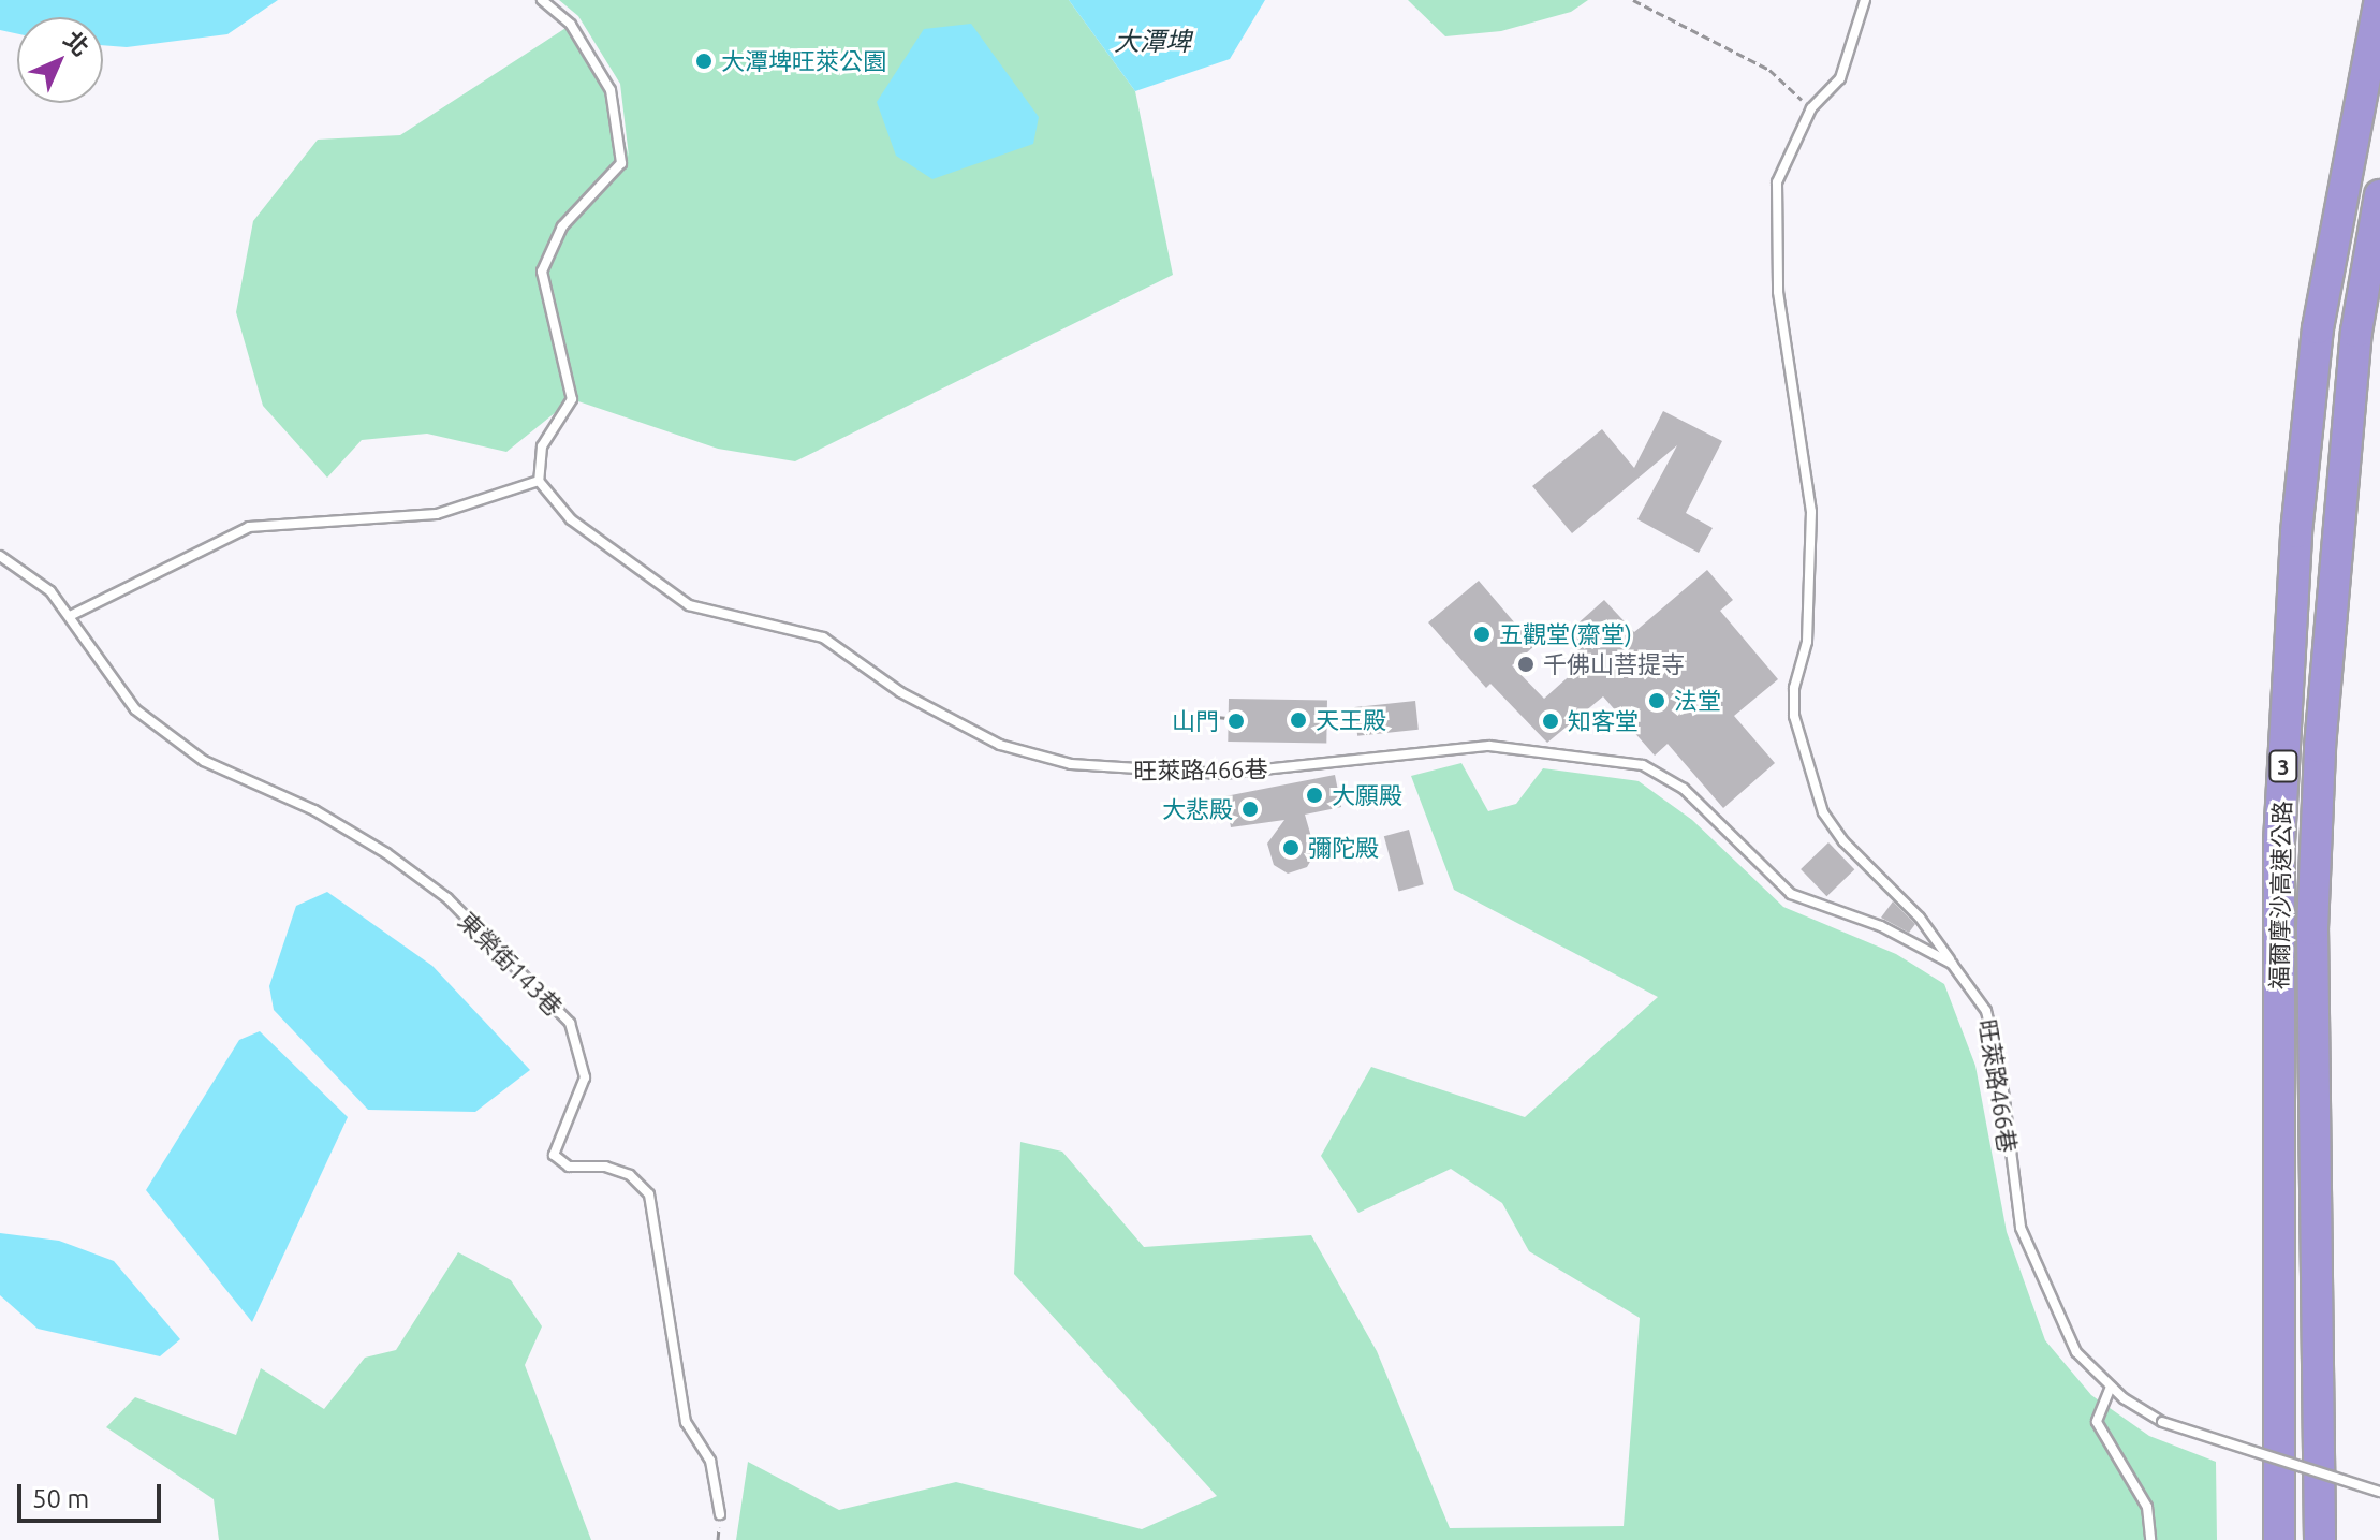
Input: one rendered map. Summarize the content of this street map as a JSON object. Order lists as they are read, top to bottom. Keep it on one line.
{"streets":{"highway":["3","福爾摩沙高速公路"],"lane":["旺萊路466巷","東榮街143巷"]},"water":["大潭埤"],"places":["大潭埤旺萊公園","五觀堂(齋堂)","千佛山菩提寺","法堂","天王殿","山門","知客堂","大願殿","大悲殿","彌陀殿"],"scale_bar":"50 m","north":"top right"}
